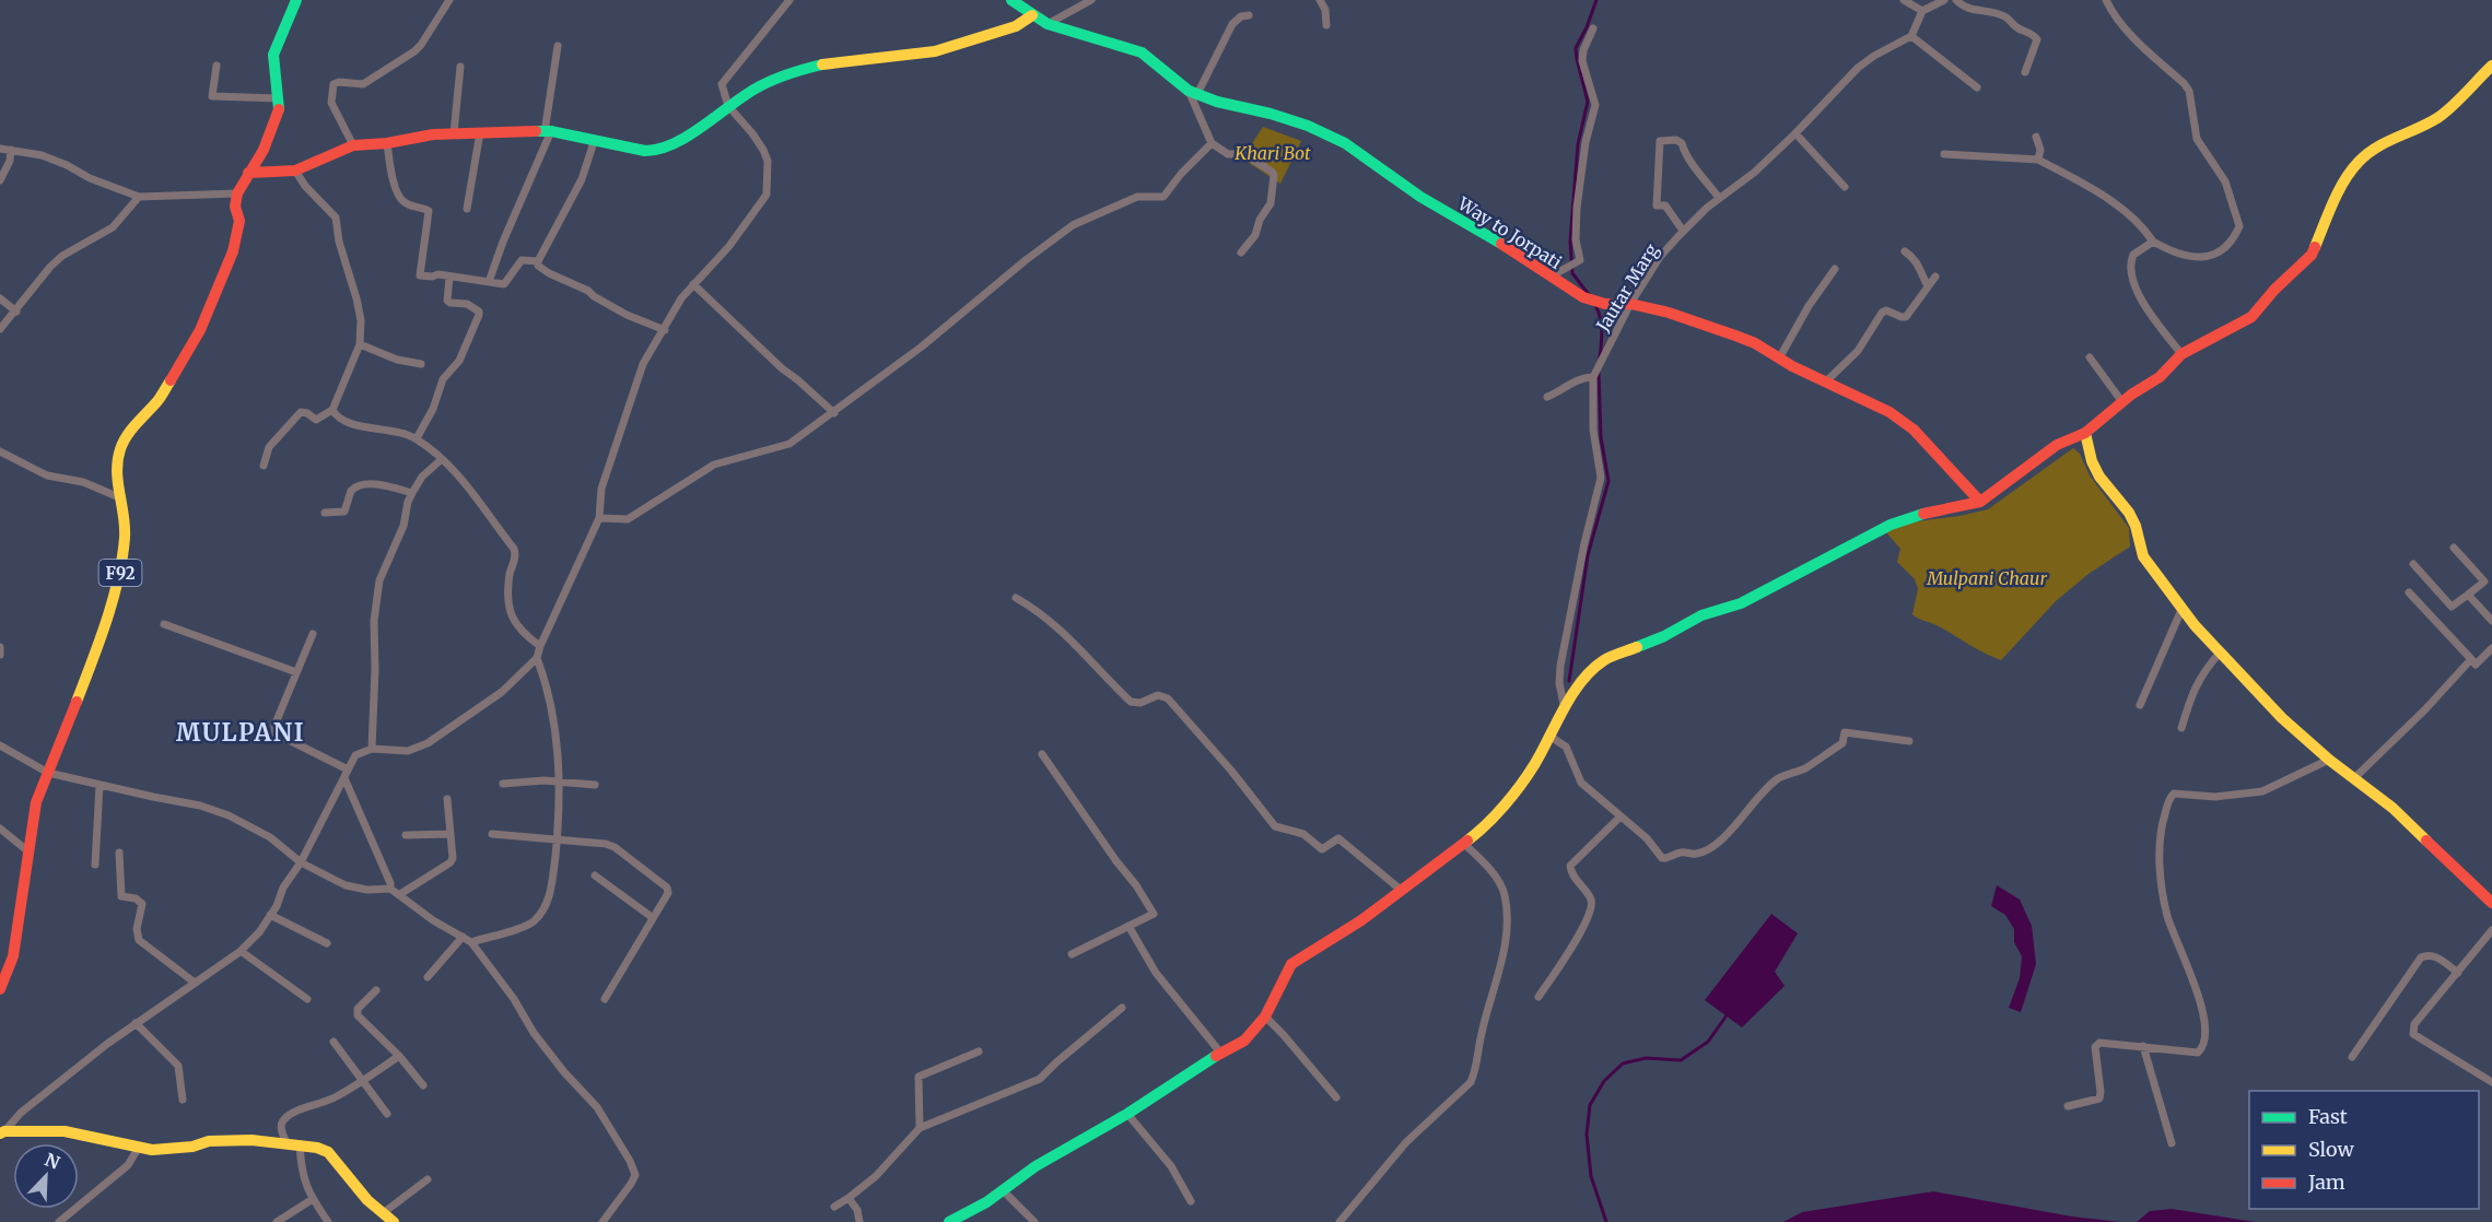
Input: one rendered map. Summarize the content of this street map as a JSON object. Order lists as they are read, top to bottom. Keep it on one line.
{"streets":{"street":["Way to Jorpati","Jautar Marg","F92"]},"crossings":[["Way to Jorpati","Jautar Marg"]],"districts":["MULPANI"],"parks":["Khari Bot","Mulpani Chaur"],"legend":["Fast","Slow","Jam"],"north":"top right"}
